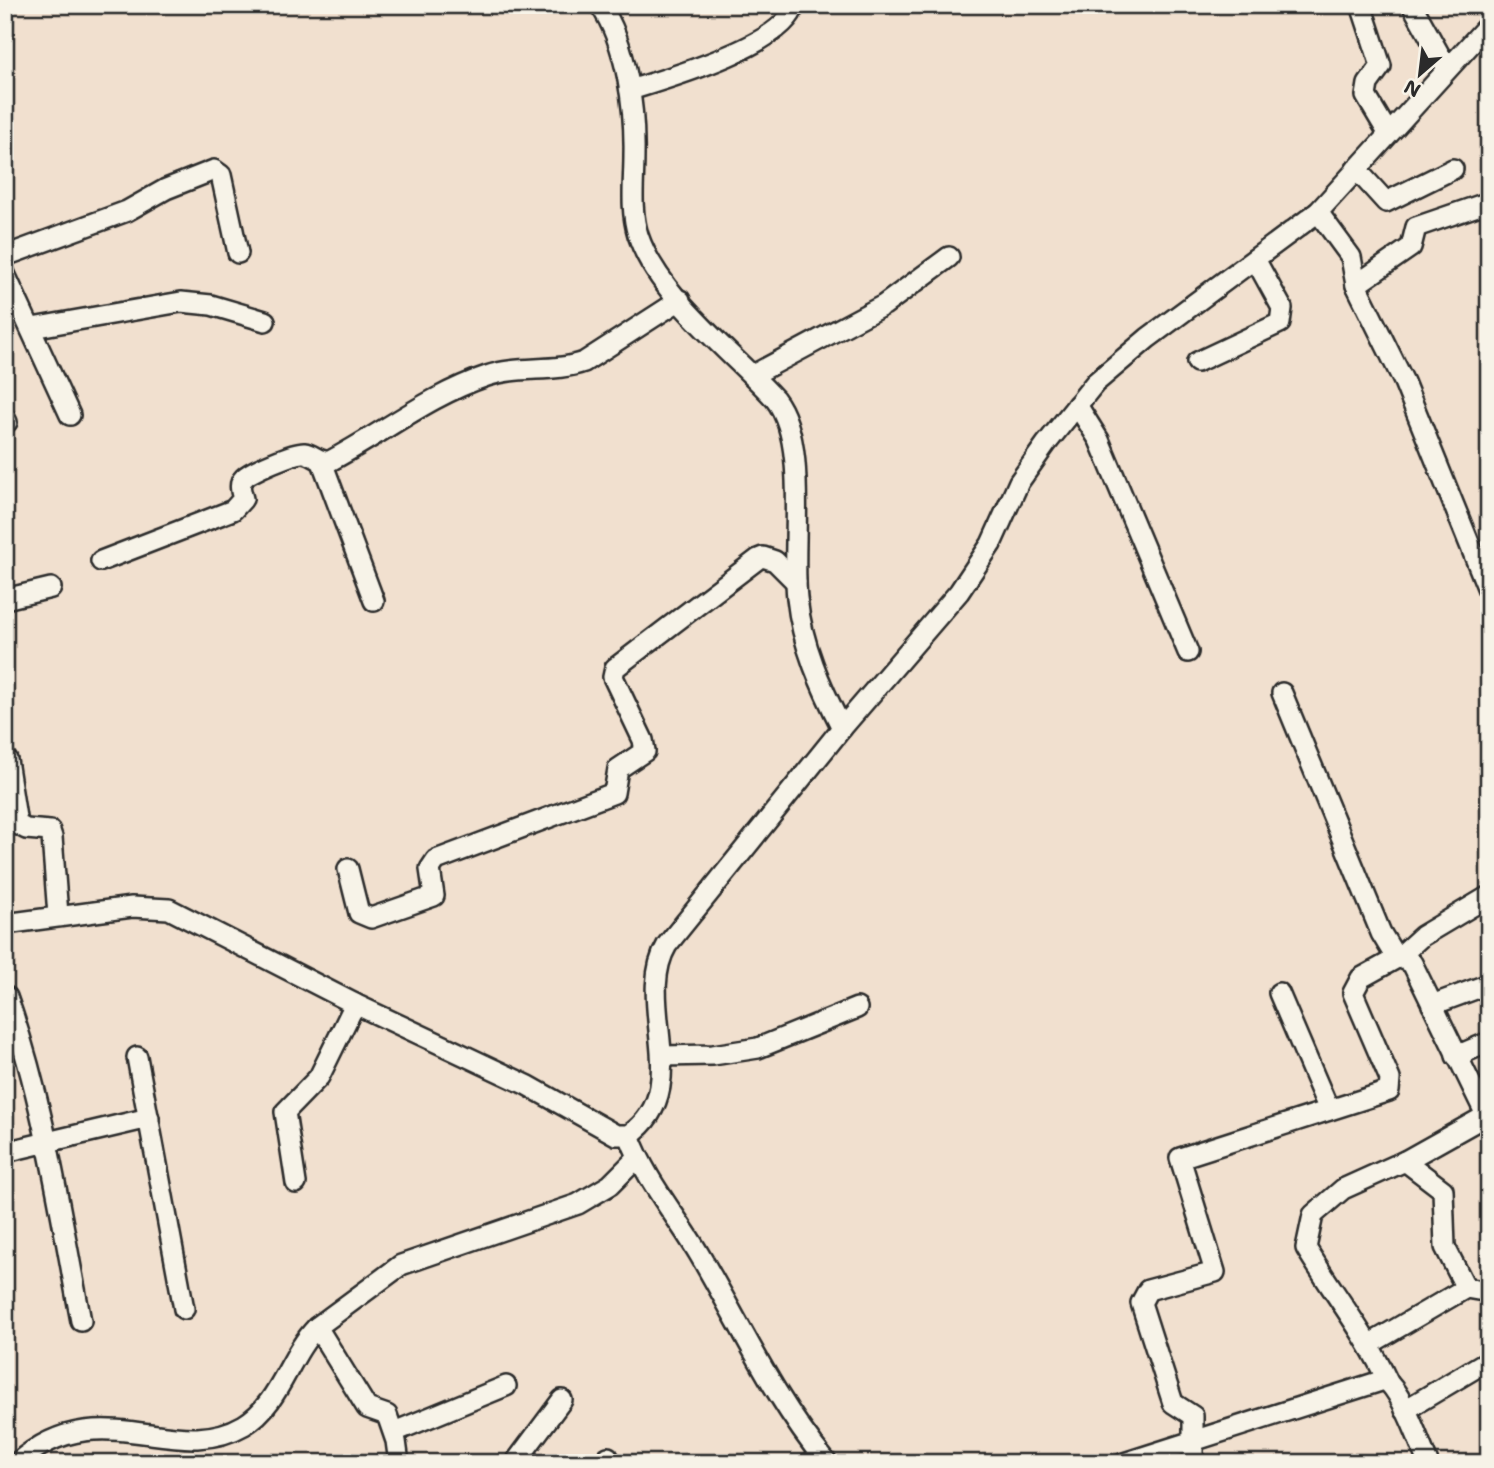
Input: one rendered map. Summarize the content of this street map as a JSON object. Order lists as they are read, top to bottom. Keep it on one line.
{"north":"bottom left"}
